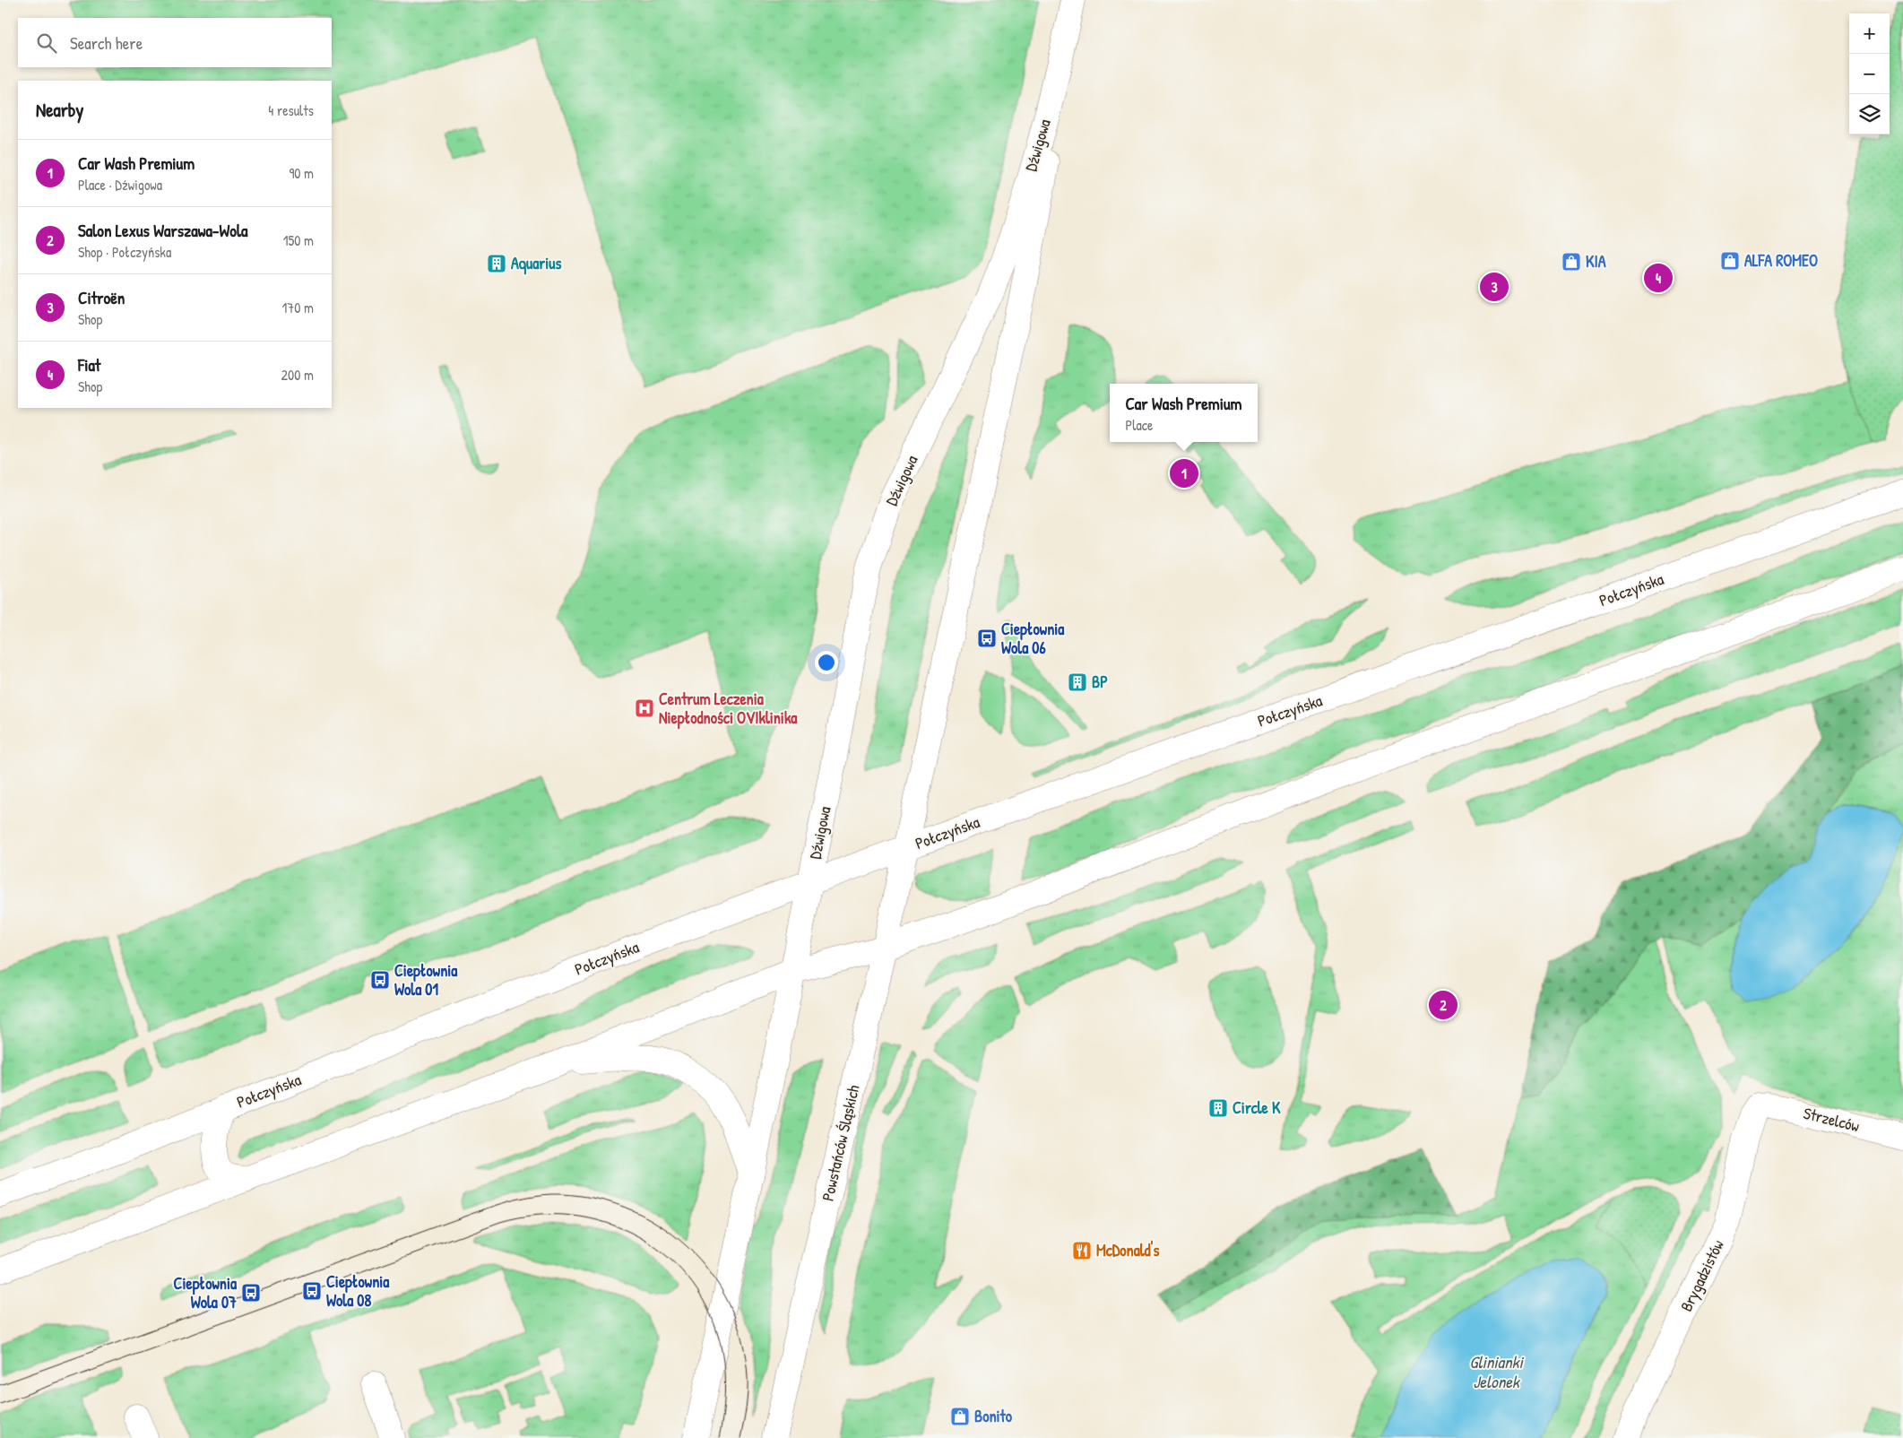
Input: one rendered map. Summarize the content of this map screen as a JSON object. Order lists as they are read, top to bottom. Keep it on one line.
{"streets":{"main road":["Dźwigowa","Połczyńska","Strzelców","Powstańców Śląskich","Brygadzistów"]},"crossings":[["Dźwigowa","Połczyńska"],["Dźwigowa","Powstańców Śląskich"],["Połczyńska","Powstańców Śląskich"],["Strzelców","Brygadzistów"]],"water":["Glinianki Jelonek"],"places":{"shop":["ALFA ROMEO","KIA","Bonito"],"building":["Aquarius","BP","Circle K"],"bus stop":["Ciepłownia Wola 06","Ciepłownia Wola 01","Ciepłownia Wola 08","Ciepłownia Wola 07"],"hospital":["Centrum Leczenia Niepłodności OVIklinika"],"restaurant":["McDonald's"]},"page":{"map_buttons":["+","−"],"search":"Search here","heading":["Nearby","4 results"],"list":[{"mark":"1","name":"Car Wash Premium","note":"Place · Dźwigowa","value":"90 m"},{"mark":"2","name":"Salon Lexus Warszawa-Wola","note":"Shop · Połczyńska","value":"150 m"},{"mark":"3","name":"Citroën","note":"Shop","value":"170 m"},{"mark":"4","name":"Fiat","note":"Shop","value":"200 m"}],"pins":["4","3","1","2"],"popup":["Car Wash Premium","Place"]}}
